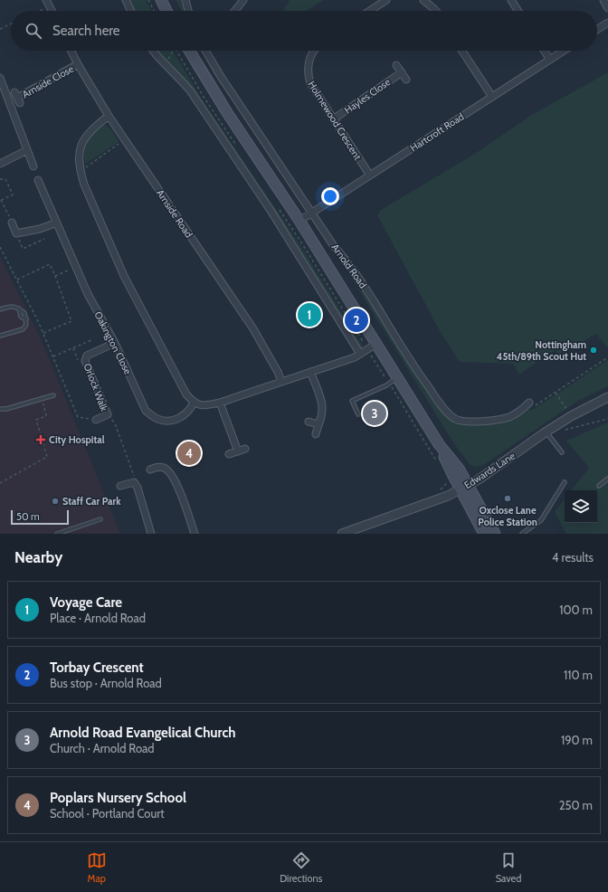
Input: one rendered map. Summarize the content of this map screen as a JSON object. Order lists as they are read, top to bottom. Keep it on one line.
{"streets":{"main road":["Arnold Road"],"street":["Arnside Close","Hayles Close","Holmewood Crescent","Hartcroft Road","Arnside Road","Oakington Close","Orlock Walk","Edwards Lane"]},"crossings":[["Arnside Close","Arnside Road"],["Hayles Close","Holmewood Crescent"],["Holmewood Crescent","Hartcroft Road"],["Hartcroft Road","Arnold Road"],["Arnold Road","Edwards Lane"],["Oakington Close","Orlock Walk"]],"places":{"other":["Nottingham 45th/89th Scout Hut","Oxclose Lane Police Station","Staff Car Park"],"health":["City Hospital"]},"scale_bar":"50 m","page":{"search":"Search here","pins":["1","2","3","4"],"scale":"50 m","heading":["Nearby","4 results"],"list":[{"mark":"1","name":"Voyage Care","note":"Place · Arnold Road","value":"100 m"},{"mark":"2","name":"Torbay Crescent","note":"Bus stop · Arnold Road","value":"110 m"},{"mark":"3","name":"Arnold Road Evangelical Church","note":"Church · Arnold Road","value":"190 m"},{"mark":"4","name":"Poplars Nursery School","note":"School · Portland Court","value":"250 m"}],"nav":["Map","Directions","Saved"]}}
